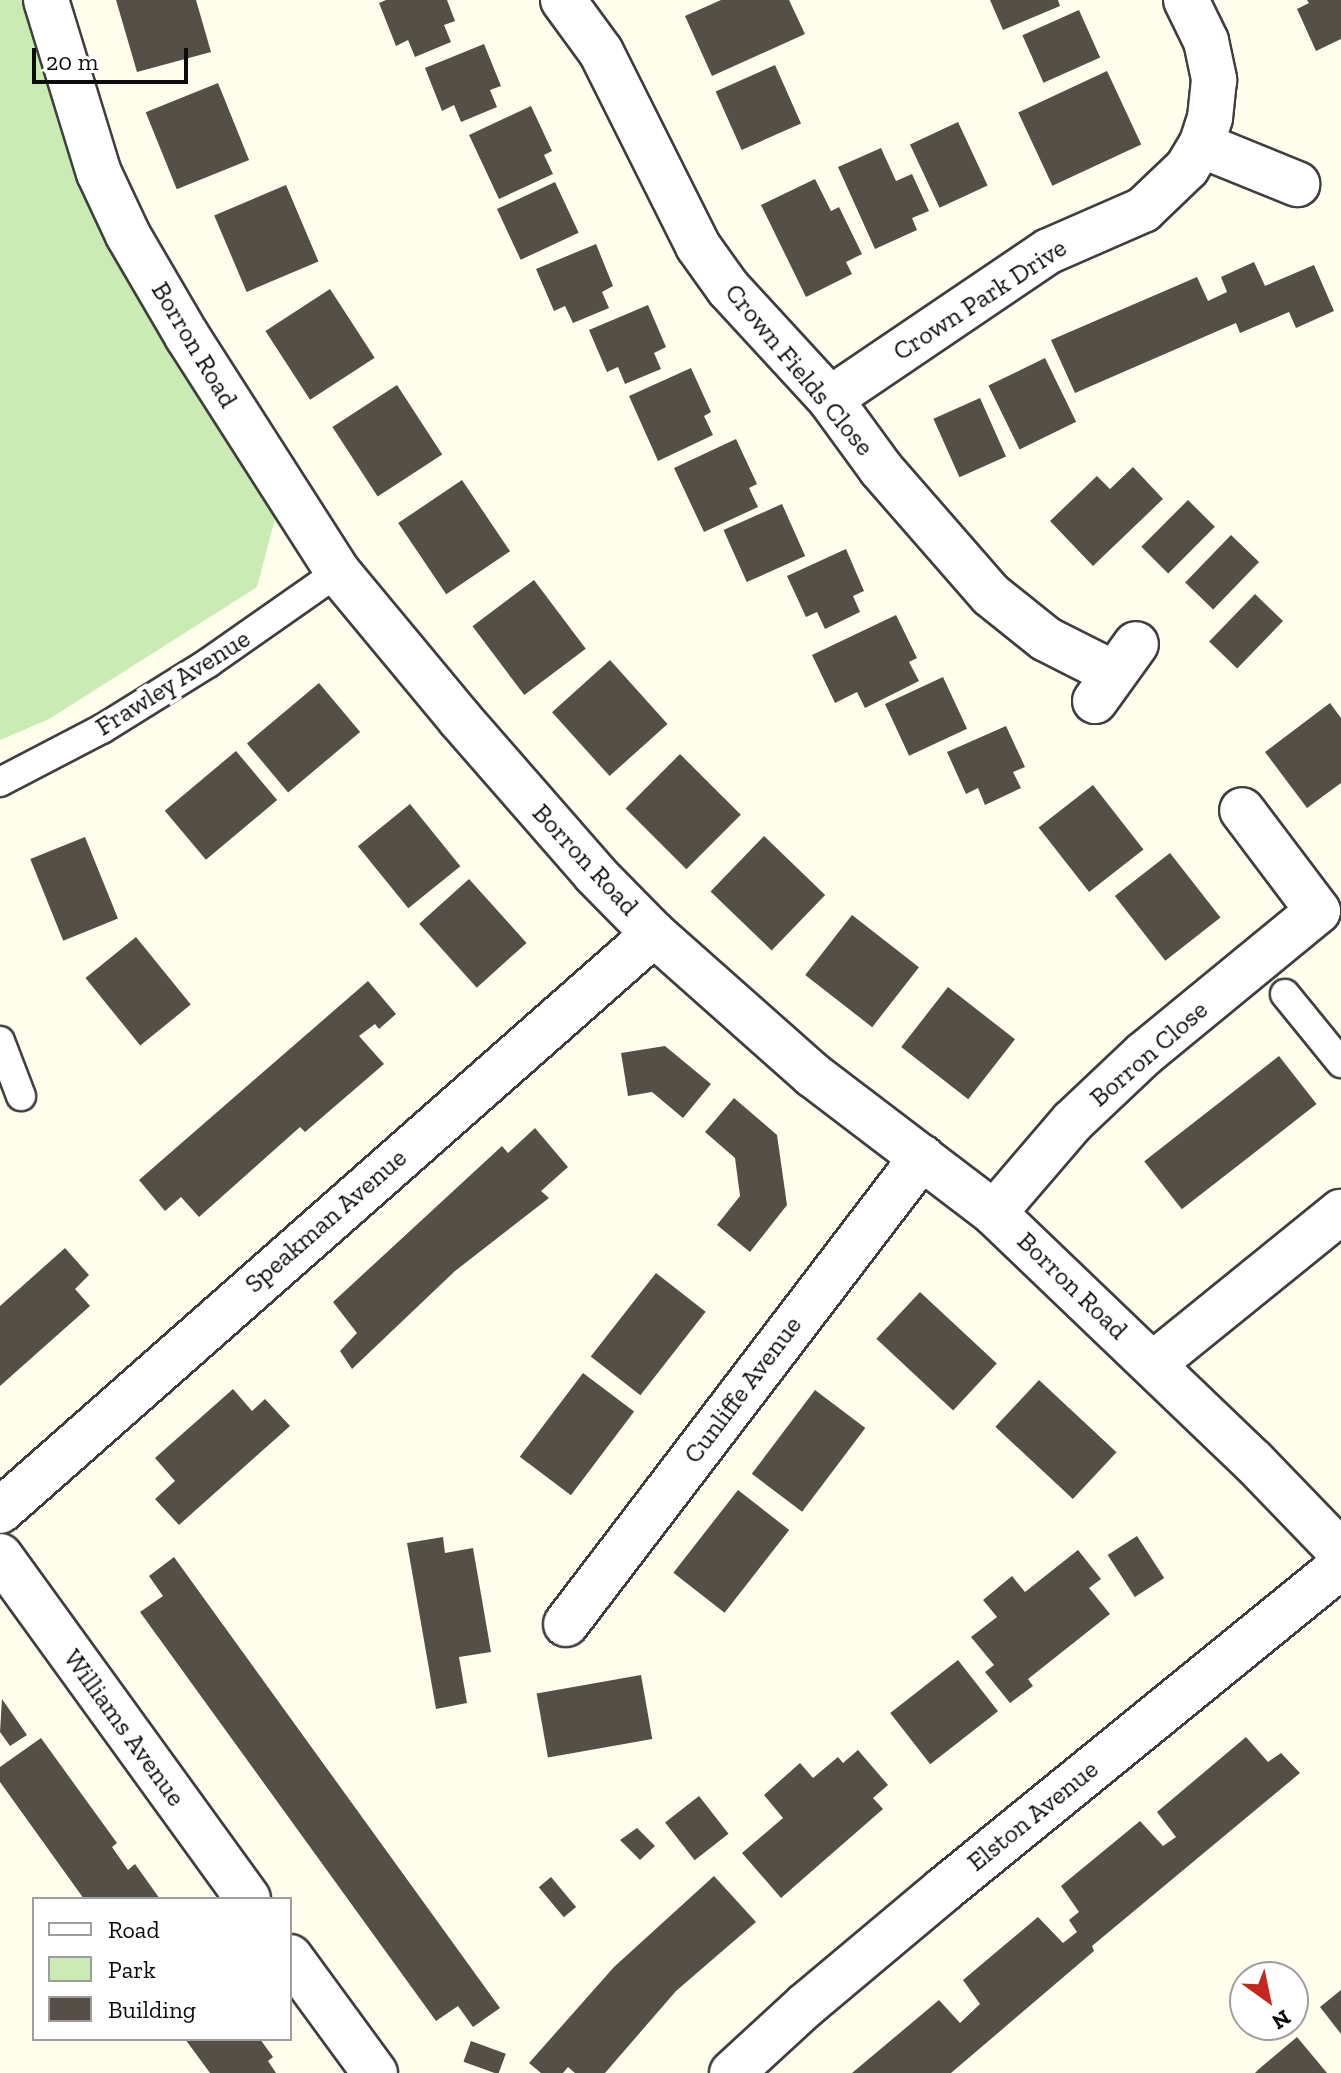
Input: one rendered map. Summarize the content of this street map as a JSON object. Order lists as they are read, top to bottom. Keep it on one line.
{"streets":{"street":["Crown Park Drive","Borron Road","Crown Fields Close","Borron Close","Speakman Avenue","Cunliffe Avenue","Williams Avenue","Elston Avenue"],"lane":["Frawley Avenue"]},"crossings":[["Crown Park Drive","Crown Fields Close"],["Borron Road","Frawley Avenue"],["Borron Road","Borron Close"],["Borron Road","Speakman Avenue"],["Borron Road","Cunliffe Avenue"]],"legend":["Road","Park","Building"],"scale_bar":"20 m","north":"bottom right"}
